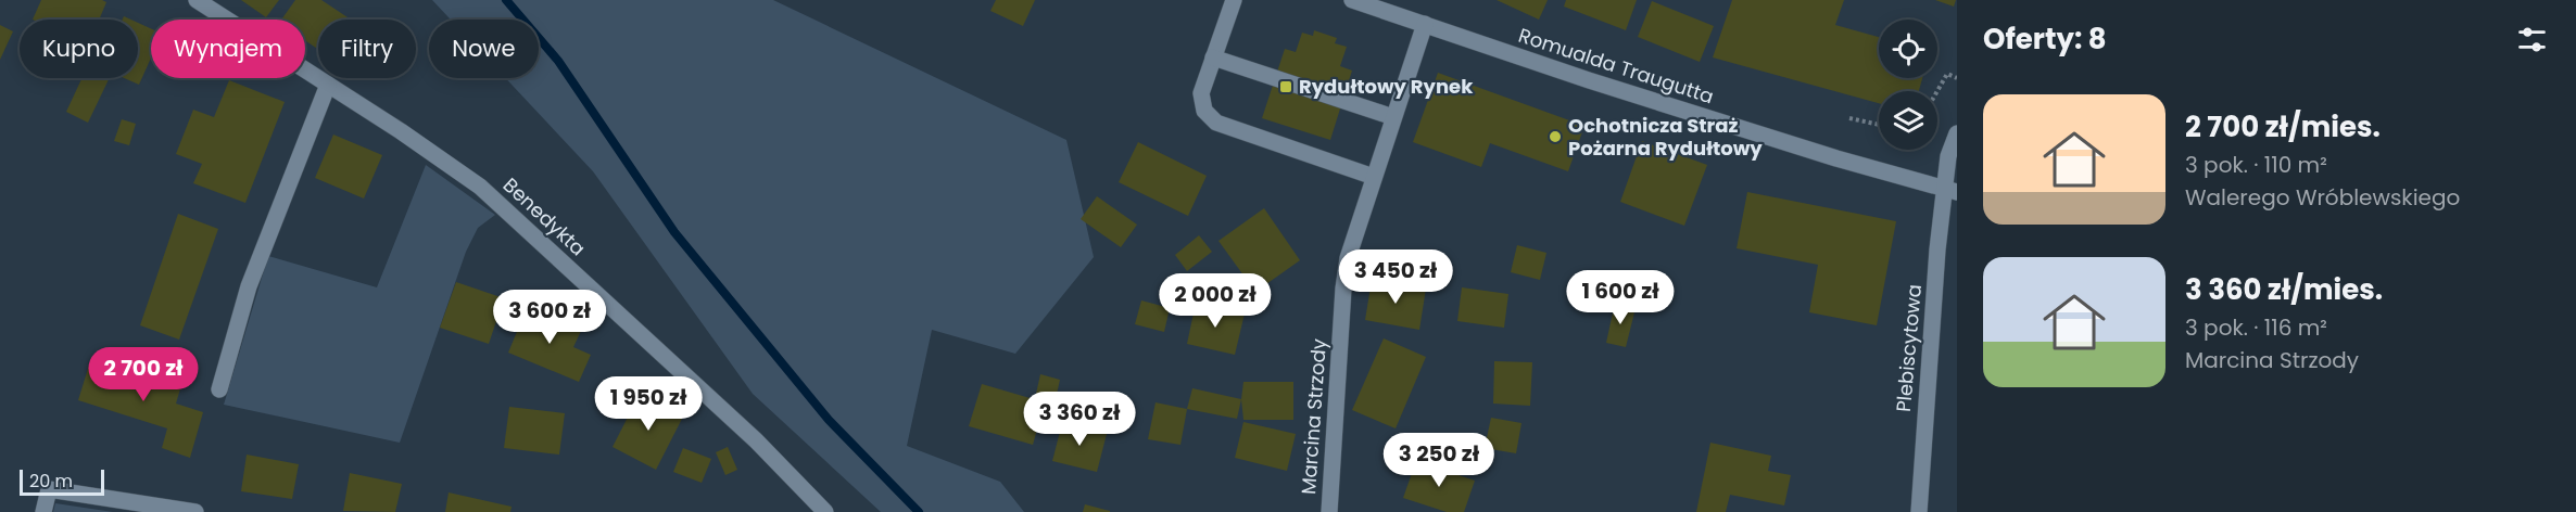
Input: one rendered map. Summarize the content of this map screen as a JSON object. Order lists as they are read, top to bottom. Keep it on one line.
{"streets":{"street":["Romualda Traugutta","Benedykta","Plebiscytowa","Marcina Strzody"]},"crossings":[["Romualda Traugutta","Plebiscytowa"],["Romualda Traugutta","Marcina Strzody"]],"places":{"transit":["Rydułtowy Rynek"],"other":["Ochotnicza Straż Pożarna Rydułtowy"]},"scale_bar":"20 m","page":{"heading":"Oferty: 8","chip":["Kupno","Wynajem","Filtry","Nowe"],"list":[{"name":"2 700 zł/mies.","note":"3 pok. · 110 m² · Walerego Wróblewskiego"},{"name":"3 360 zł/mies.","note":"3 pok. · 116 m² · Marcina Strzody"}],"price":["3 450 zł","1 600 zł","2 000 zł","3 600 zł","2 700 zł","1 950 zł","3 360 zł","3 250 zł"],"scale":"20 m"}}
